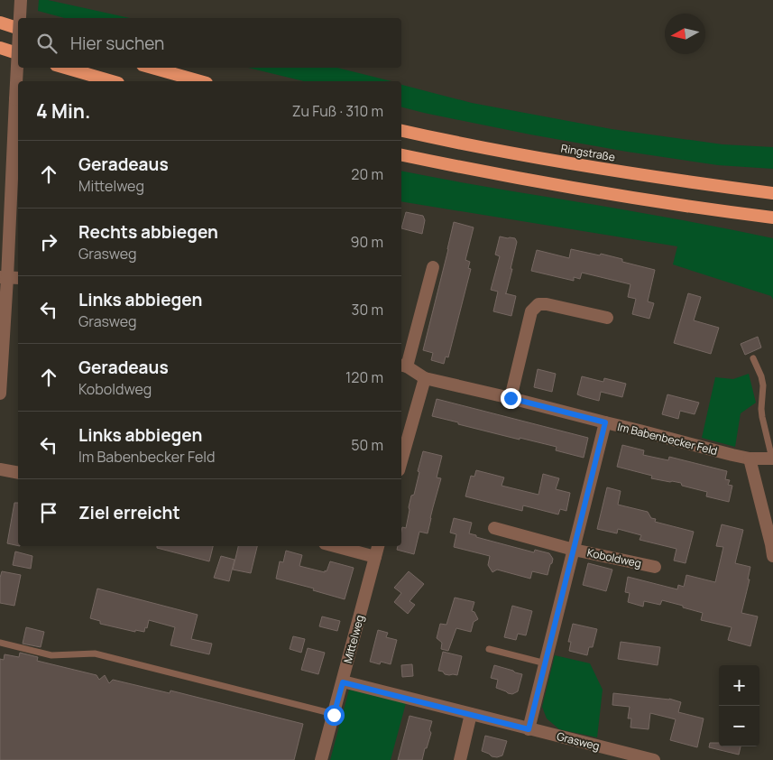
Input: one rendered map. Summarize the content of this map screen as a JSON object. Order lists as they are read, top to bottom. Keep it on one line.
{"streets":{"highway":["Ringstraße"],"street":["Im Babenbecker Feld","Koboldweg","Mittelweg","Grasweg"]},"crossings":[["Im Babenbecker Feld","Koboldweg"],["Mittelweg","Grasweg"]],"north":"left","page":{"search":"Hier suchen","heading":["4 Min.","Zu Fuß · 310 m"],"list":[["Geradeaus","Mittelweg","20 m"],["Rechts abbiegen","Grasweg","90 m"],["Links abbiegen","Grasweg","30 m"],["Geradeaus","Koboldweg","120 m"],["Links abbiegen","Im Babenbecker Feld","50 m"],"Ziel erreicht"],"map_buttons":["+","−"]}}
